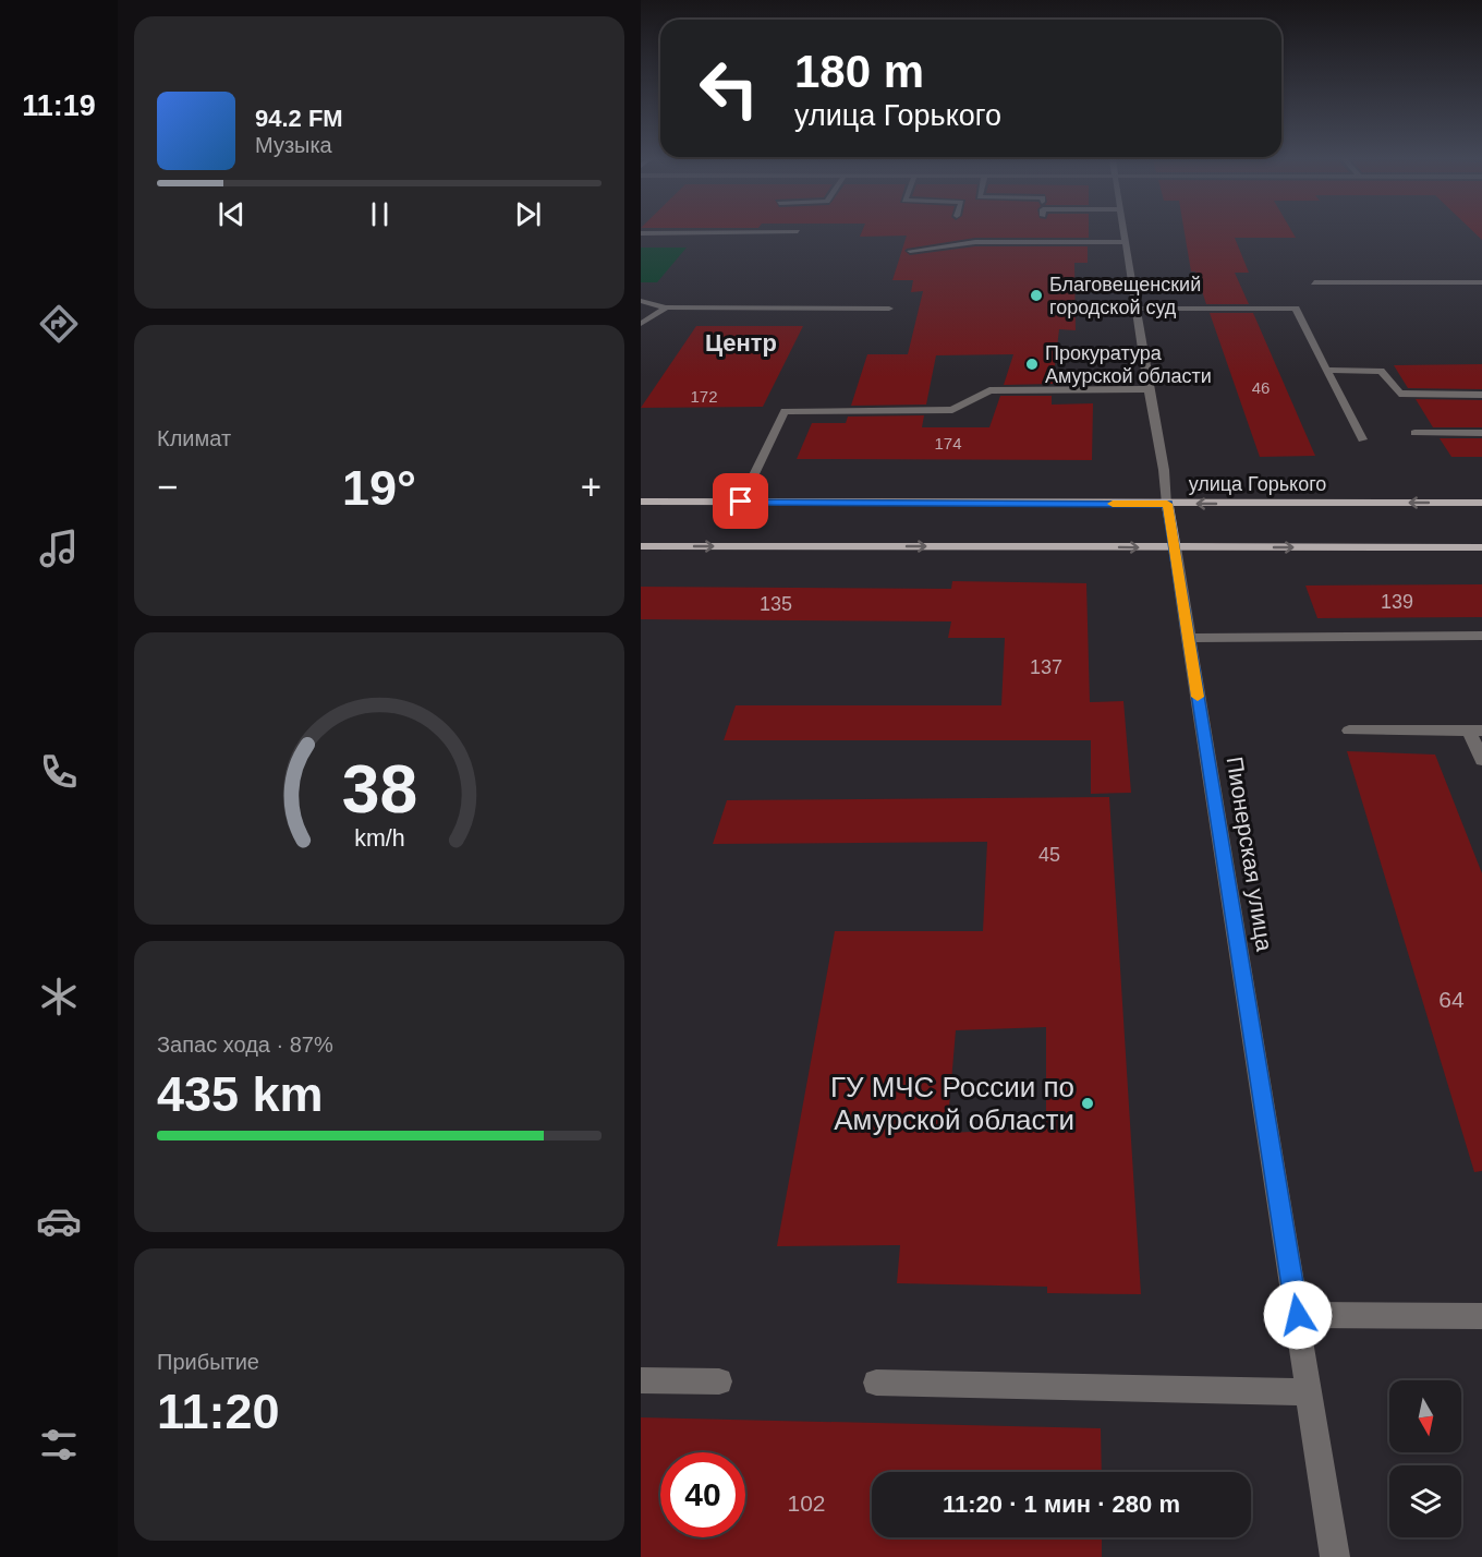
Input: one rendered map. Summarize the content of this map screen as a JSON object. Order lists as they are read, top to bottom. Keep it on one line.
{"streets":{"main road":["улица Горького","Пионерская улица"]},"crossings":[["улица Горького","Пионерская улица"]],"districts":["Центр"],"places":["Благовещенский городской суд","Прокуратура Амурской области","ГУ МЧС России по Амурской области"],"house_numbers":["46","172","174","139","135","137","45","64","102"],"north":"bottom","page":{"tabs":"11:19","turn":["180 m","улица Горького"],"song":["94.2 FM","Музыка"],"tile":["Климат",["Запас хода · 87%","435 km"],["Прибытие","11:20"]],"heat":["−","19°","+"],"limit":"40","trip":"11:20 · 1 мин · 280 m","gauge":["38","km/h"]}}
